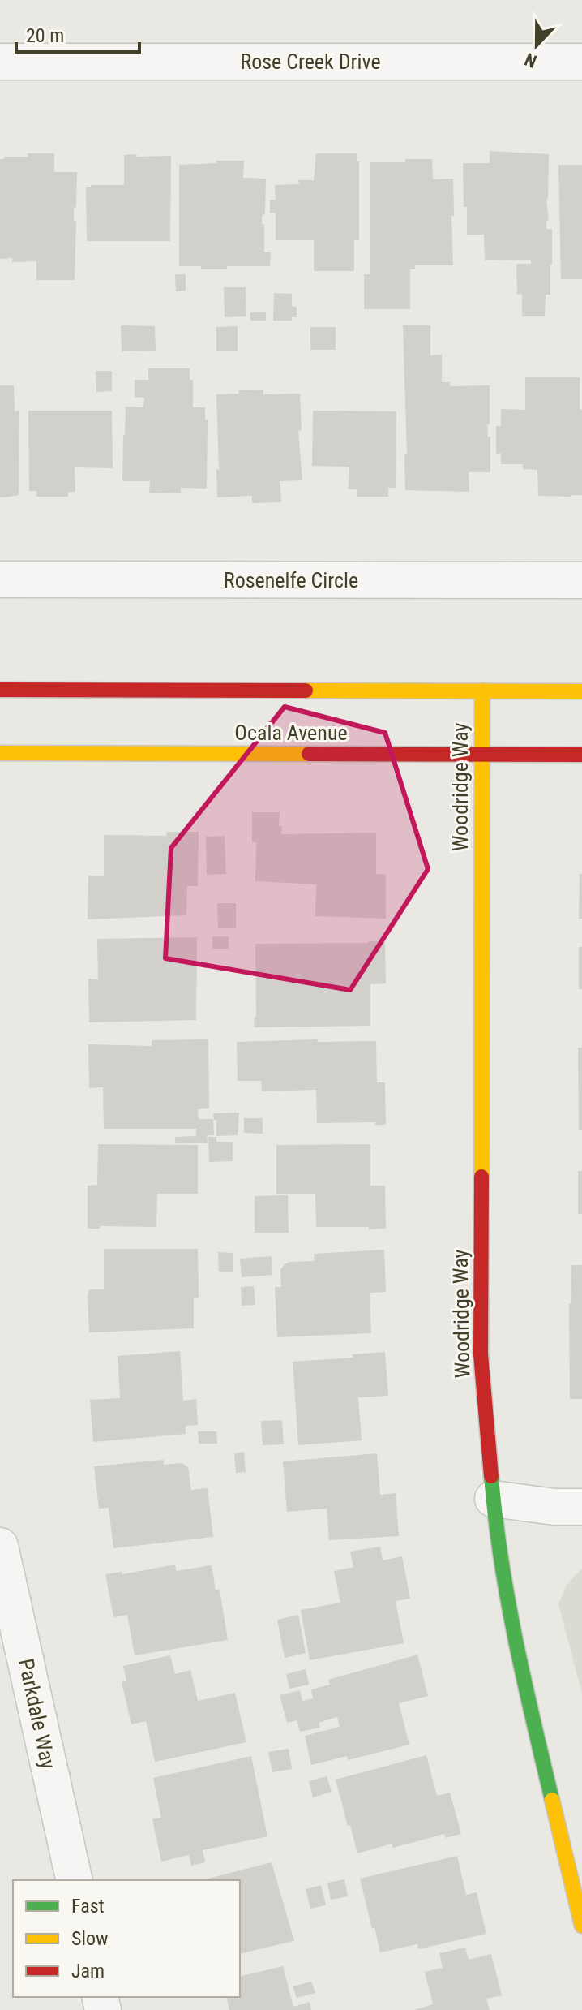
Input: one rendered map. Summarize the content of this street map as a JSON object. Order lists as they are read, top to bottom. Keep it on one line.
{"streets":{"street":["Rose Creek Drive","Rosenelfe Circle","Ocala Avenue","Woodridge Way","Parkdale Way"]},"crossings":[["Ocala Avenue","Woodridge Way"]],"legend":["Fast","Slow","Jam"],"scale_bar":"20 m","north":"bottom"}
